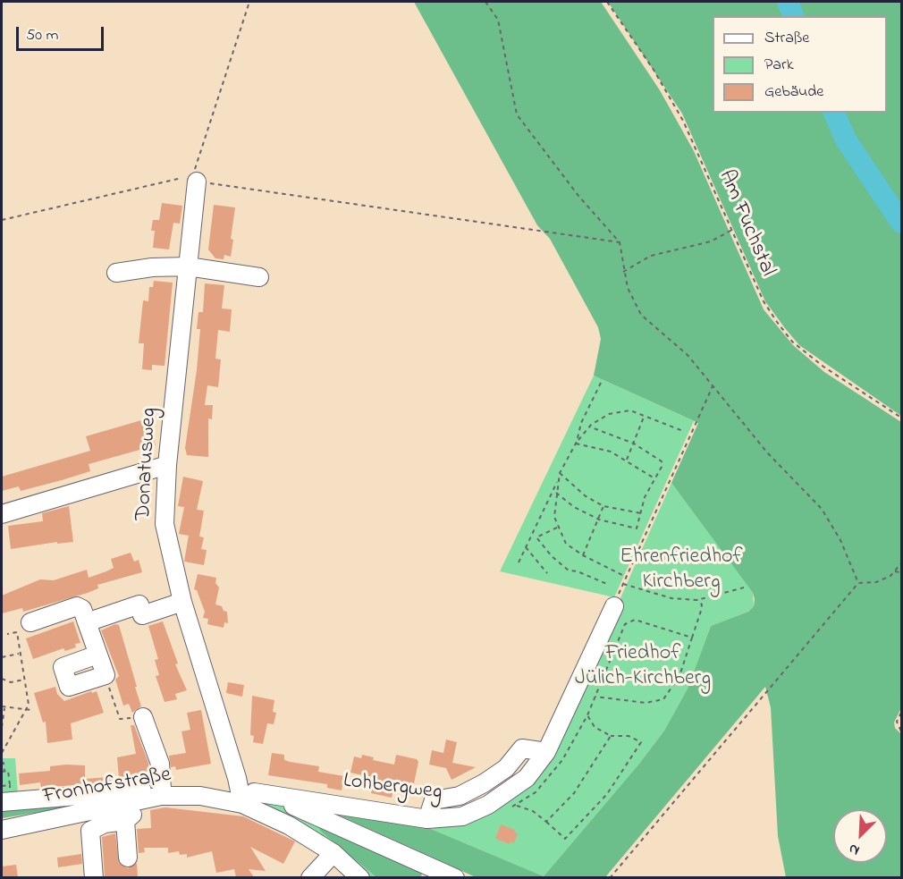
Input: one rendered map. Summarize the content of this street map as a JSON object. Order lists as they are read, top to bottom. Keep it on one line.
{"streets":{"street":["Donatusweg","Fronhofstraße","Lohbergweg"],"path":["Am Fuchstal"]},"crossings":[["Donatusweg","Fronhofstraße"],["Donatusweg","Lohbergweg"],["Fronhofstraße","Lohbergweg"]],"parks":["Ehrenfriedhof Kirchberg","Friedhof Jülich-Kirchberg"],"legend":["Straße","Park","Gebäude"],"scale_bar":"50 m","north":"bottom left"}
